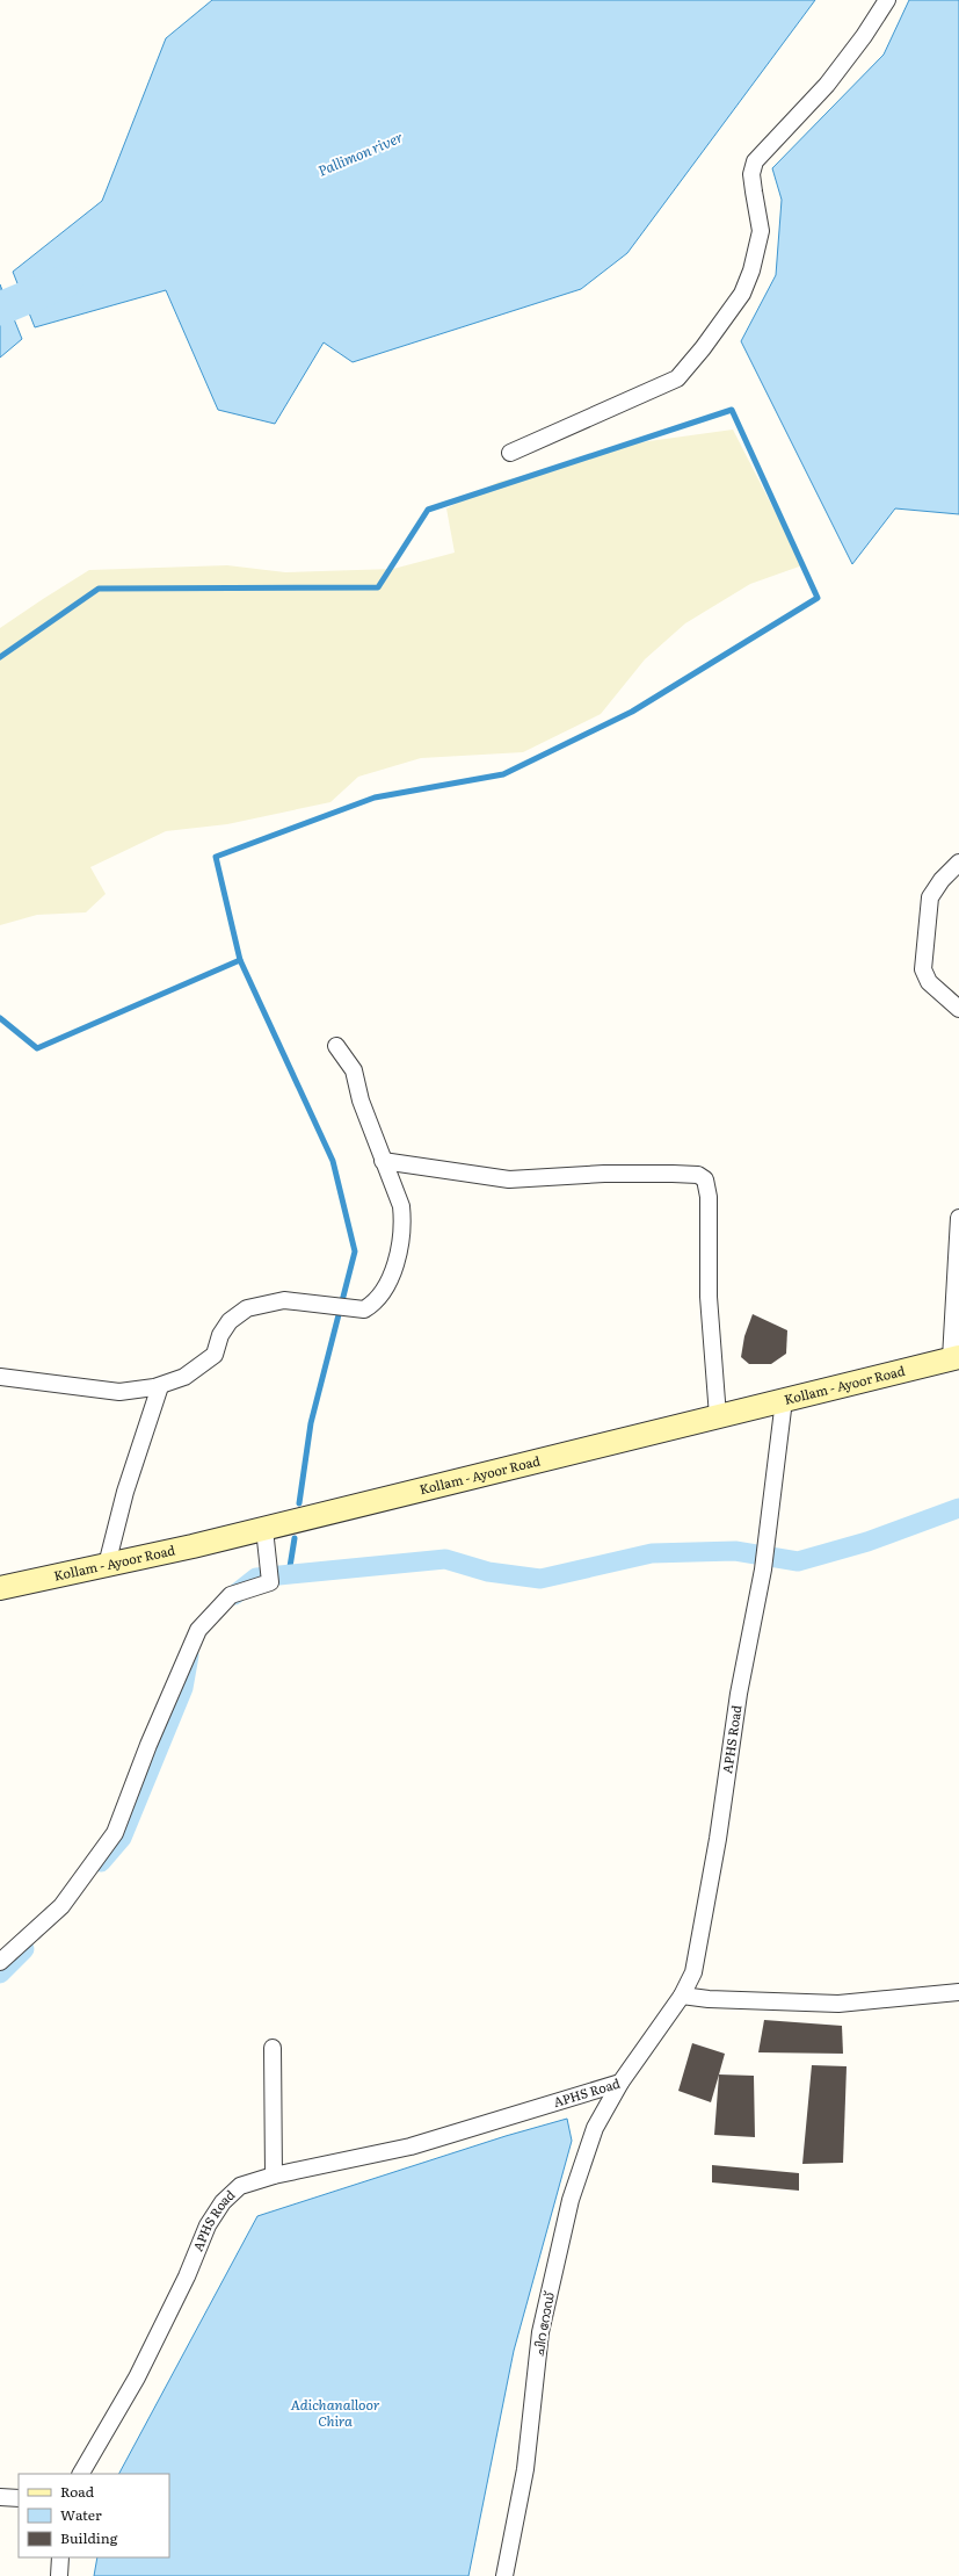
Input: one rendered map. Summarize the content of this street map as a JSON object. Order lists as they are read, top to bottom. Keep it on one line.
{"streets":{"main road":["Kollam - Ayoor Road"],"street":["APHS Road","ചിറ റോഡ്"]},"crossings":[["Kollam - Ayoor Road","APHS Road"],["APHS Road","ചിറ റോഡ്"]],"water":["Pallimon river","Adichanalloor Chira"],"legend":["Road","Water","Building"]}
